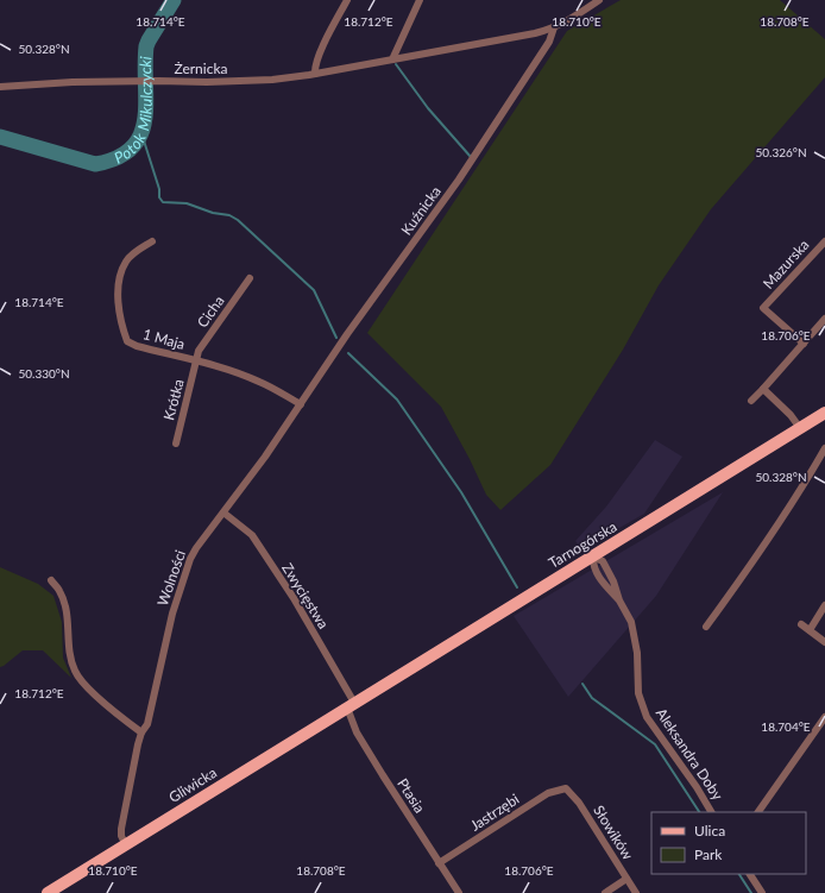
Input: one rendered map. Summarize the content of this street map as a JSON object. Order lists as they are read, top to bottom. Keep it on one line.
{"streets":{"main road":["Tarnogórska","Gliwicka"],"street":["Żernicka","Kuźnicka","Mazurska","Cicha","1 Maja","Krótka","Wolności","Zwycięstwa","Aleksandra Doby","Ptasia","Jastrzębi","Słowików"]},"crossings":[["Żernicka","Kuźnicka"],["Kuźnicka","1 Maja"],["Kuźnicka","Wolności"],["Cicha","1 Maja"],["Cicha","Krótka"],["1 Maja","Krótka"],["1 Maja","Wolności"],["Tarnogórska","Zwycięstwa"],["Tarnogórska","Aleksandra Doby"],["Tarnogórska","Gliwicka"],["Tarnogórska","Ptasia"],["Wolności","Zwycięstwa"],["Wolności","Gliwicka"],["Zwycięstwa","Gliwicka"],["Zwycięstwa","Ptasia"],["Gliwicka","Ptasia"],["Ptasia","Jastrzębi"],["Jastrzębi","Słowików"]],"water":["Potok Mikulczycki"],"legend":["Ulica","Park"],"coordinates":["18.714°E","18.712°E","18.710°E","18.708°E","50.328°N","50.326°N","18.706°E","50.330°N","18.704°E"]}
